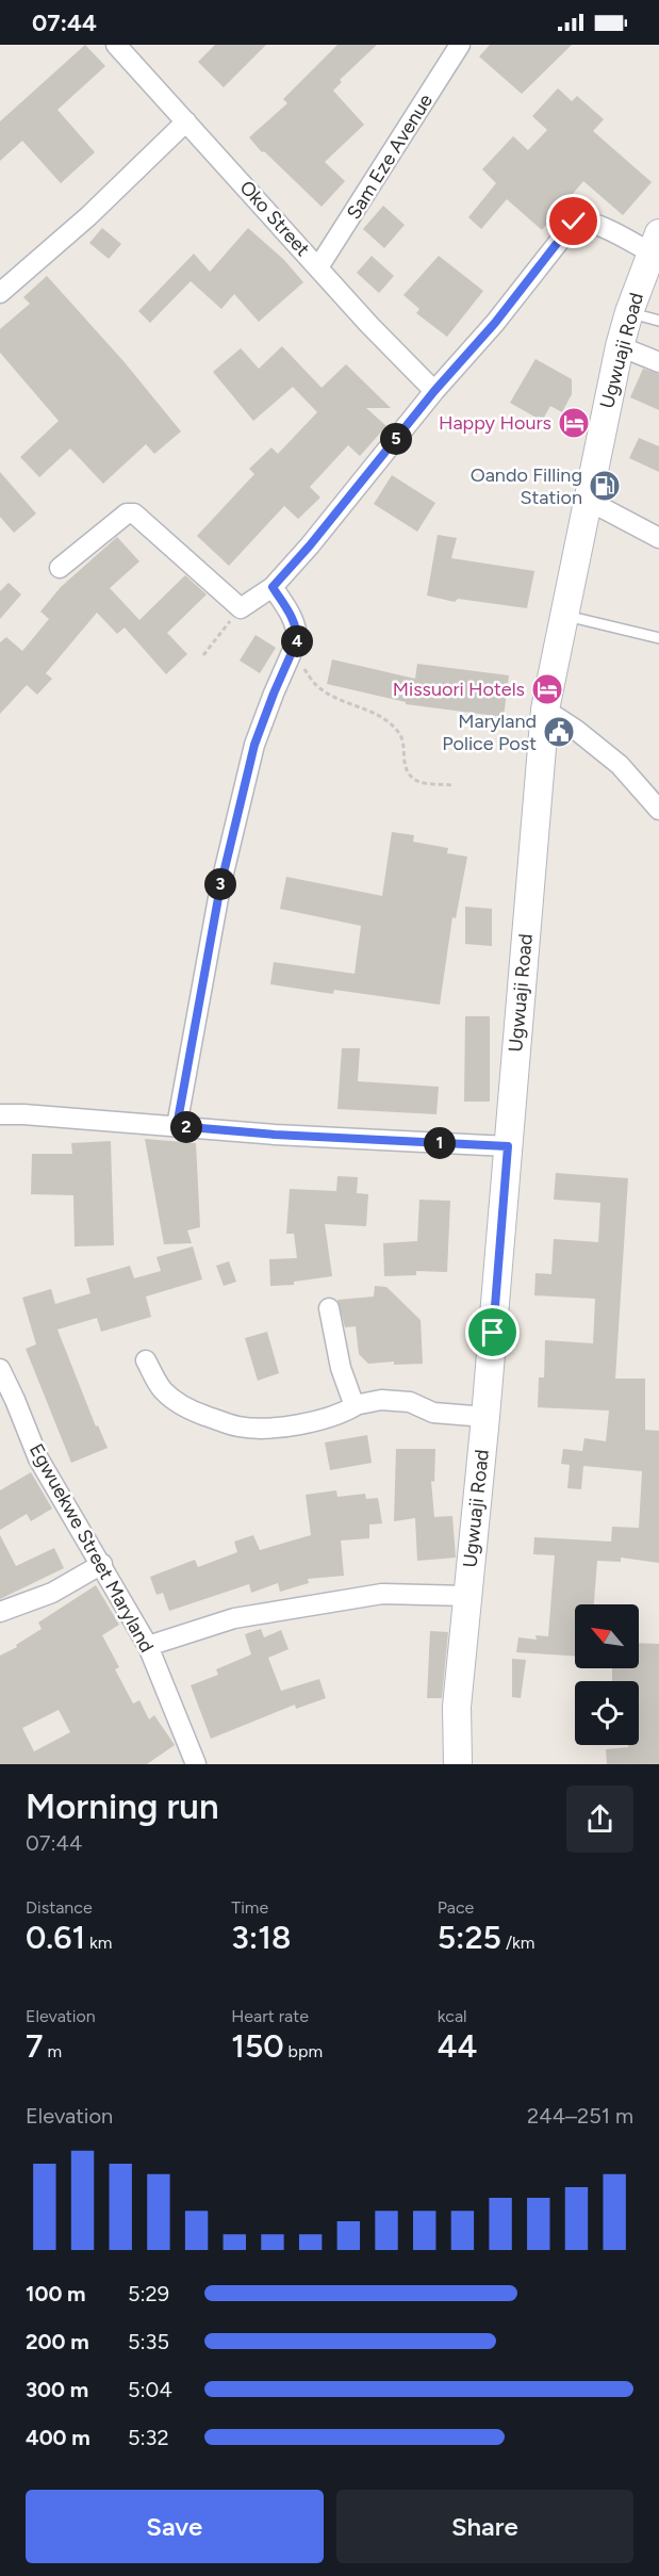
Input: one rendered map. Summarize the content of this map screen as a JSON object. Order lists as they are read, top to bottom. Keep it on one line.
{"streets":{"main road":["Ugwuaji Road"],"street":["Sam Eze Avenue","Oko Street","Egwuekwe Street Maryland"]},"crossings":[["Sam Eze Avenue","Oko Street"]],"places":{"hotel":["Happy Hours","Missuori Hotels"],"fuel station":["Oando Filling Station"],"public building":["Maryland Police Post"]},"north":"top left","page":{"status":"07:44","pins":["5","4","3","2","1"],"heading":["Morning run","07:44"],"stats":[["Distance","0.61 km"],["Time","3:18"],["Pace","5:25 /km"],["Elevation","7 m"],["Heart rate","150 bpm"],["kcal","44"]],"chart":["Elevation","244–251 m"],"list":[{"name":"100 m","note":"5:29"},{"name":"200 m","note":"5:35"},{"name":"300 m","note":"5:04"},{"name":"400 m","note":"5:32"}],"buttons":["Save","Share"]}}
